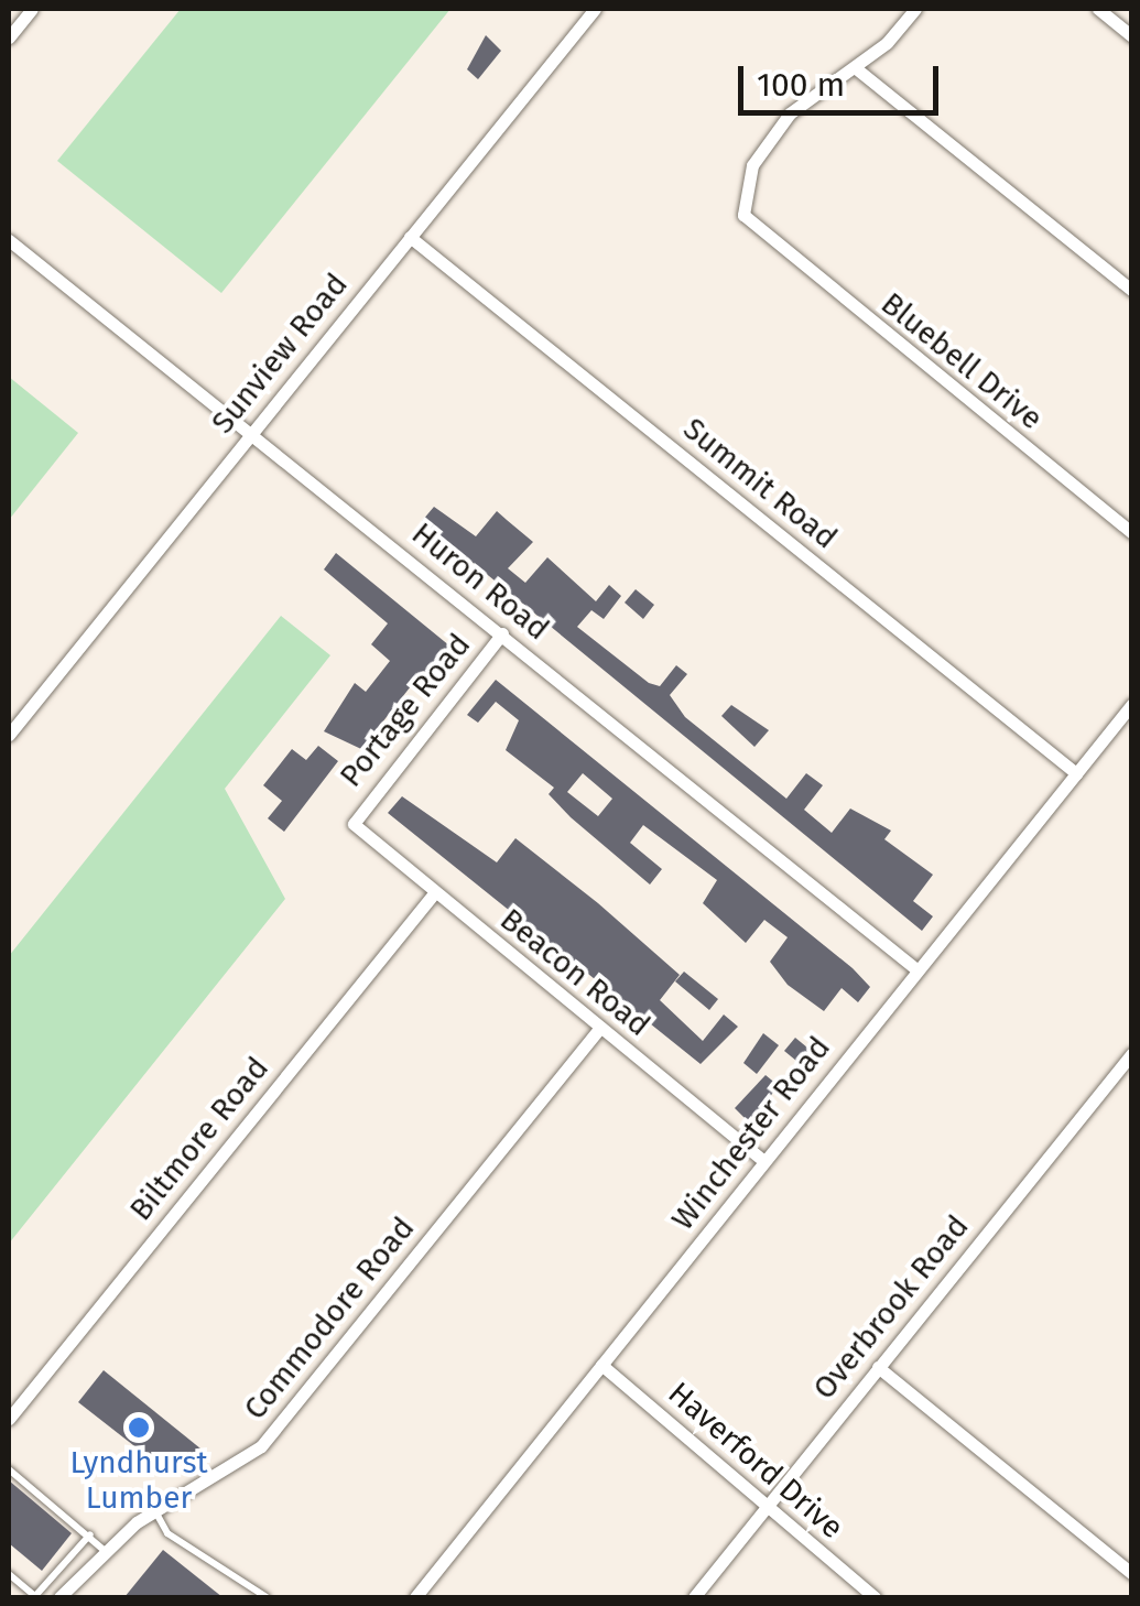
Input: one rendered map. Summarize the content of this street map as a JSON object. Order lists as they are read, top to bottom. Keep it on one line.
{"streets":{"street":["Sunview Road","Bluebell Drive","Summit Road","Huron Road","Portage Road","Beacon Road","Winchester Road","Biltmore Road","Overbrook Road","Commodore Road","Haverford Drive"]},"crossings":[["Sunview Road","Summit Road"],["Sunview Road","Huron Road"],["Summit Road","Winchester Road"],["Huron Road","Portage Road"],["Huron Road","Winchester Road"],["Portage Road","Beacon Road"],["Beacon Road","Winchester Road"],["Beacon Road","Biltmore Road"],["Beacon Road","Commodore Road"],["Winchester Road","Haverford Drive"],["Overbrook Road","Haverford Drive"]],"places":["Lyndhurst Lumber"],"scale_bar":"100 m"}
